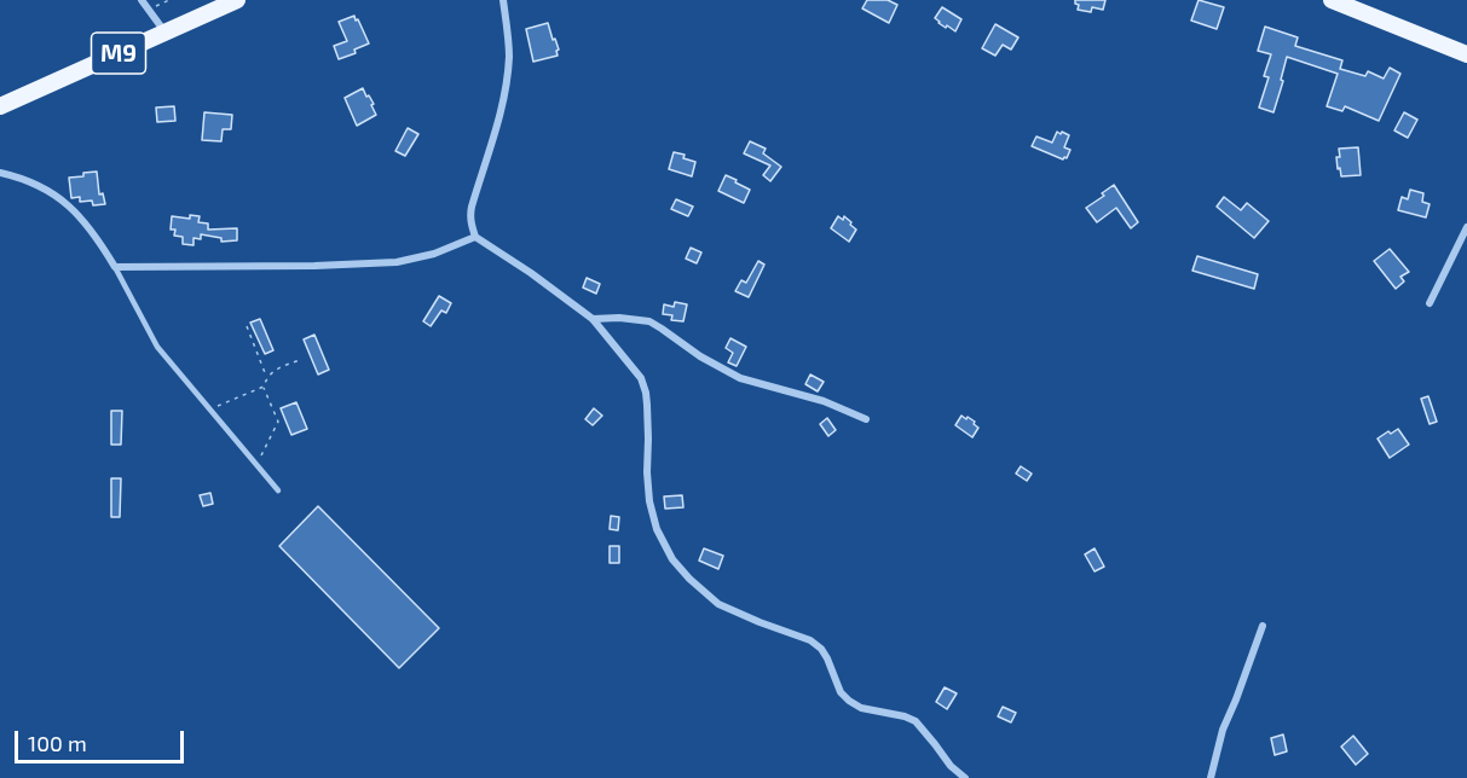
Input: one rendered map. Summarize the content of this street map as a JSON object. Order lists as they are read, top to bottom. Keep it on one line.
{"streets":{"main road":["M9"]},"scale_bar":"100 m"}
